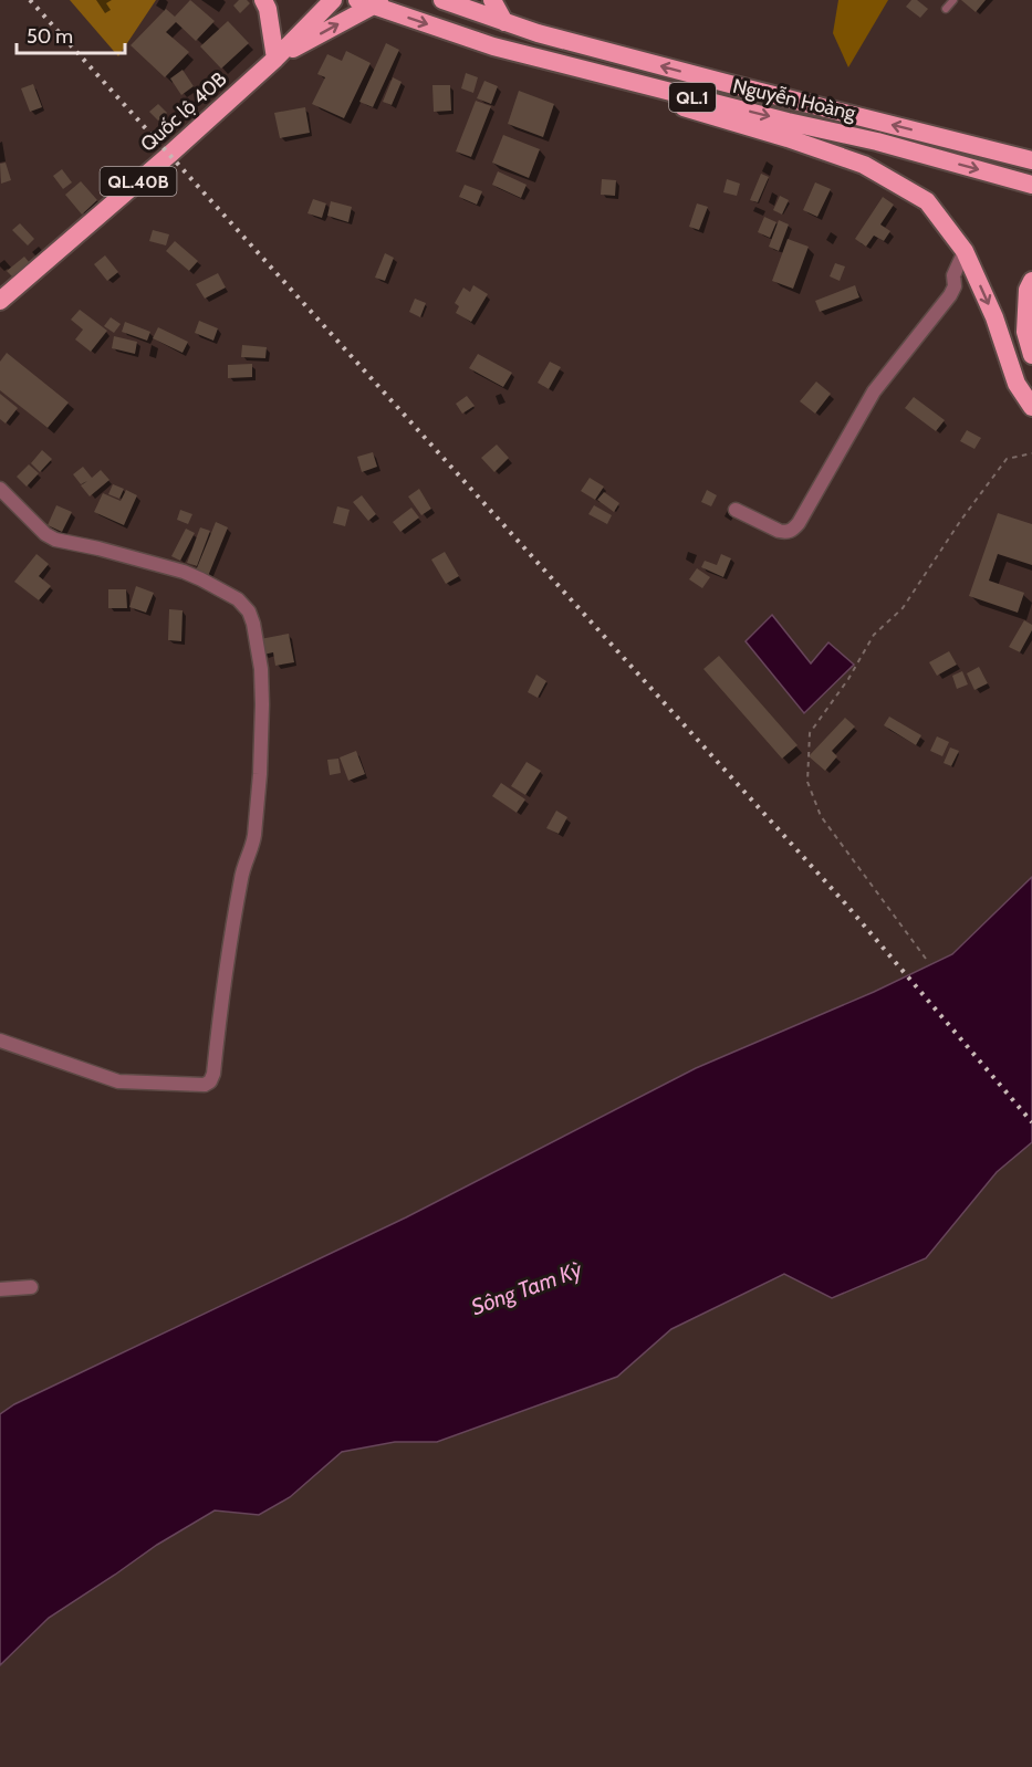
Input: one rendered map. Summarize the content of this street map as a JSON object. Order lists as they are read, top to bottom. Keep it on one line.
{"streets":{"highway":["QL.1","Nguyễn Hoàng","Quốc lộ 40B","QL.40B"]},"crossings":[["Nguyễn Hoàng","Quốc lộ 40B"]],"water":["Sông Tam Kỳ"],"scale_bar":"50 m"}
